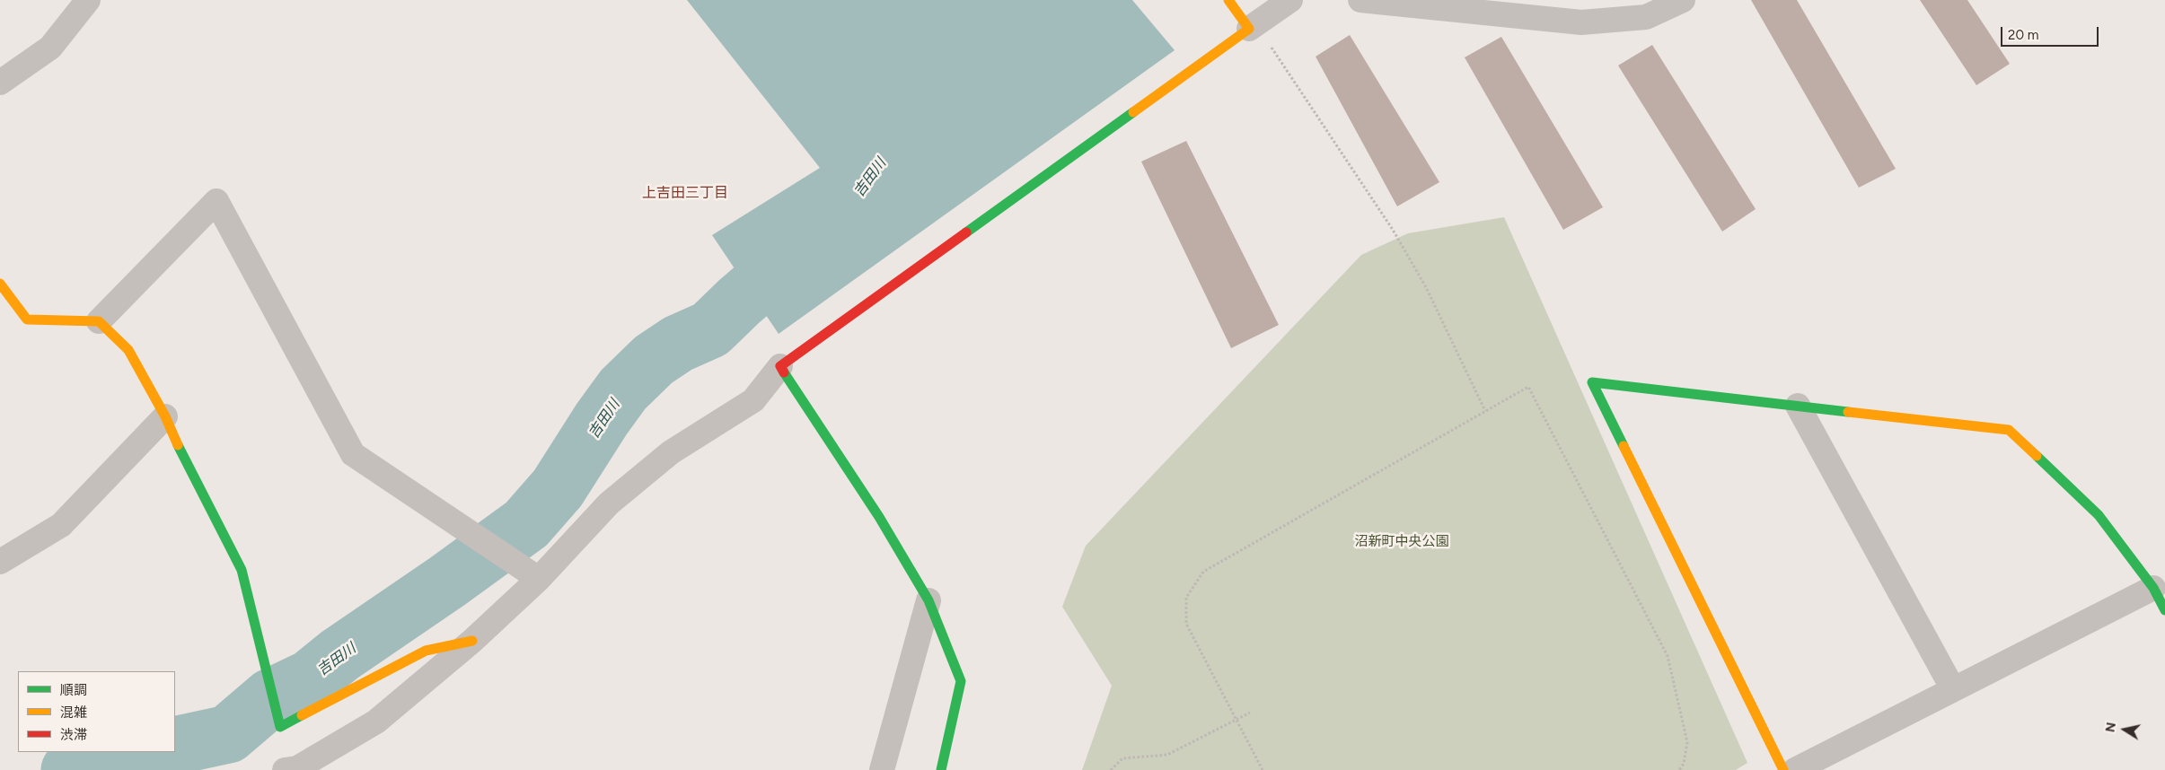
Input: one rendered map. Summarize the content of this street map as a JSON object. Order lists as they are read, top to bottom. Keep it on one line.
{"districts":["上吉田三丁目"],"water":["吉田川"],"parks":["沼新町中央公園"],"legend":["順調","混雑","渋滞"],"scale_bar":"20 m","north":"left"}
